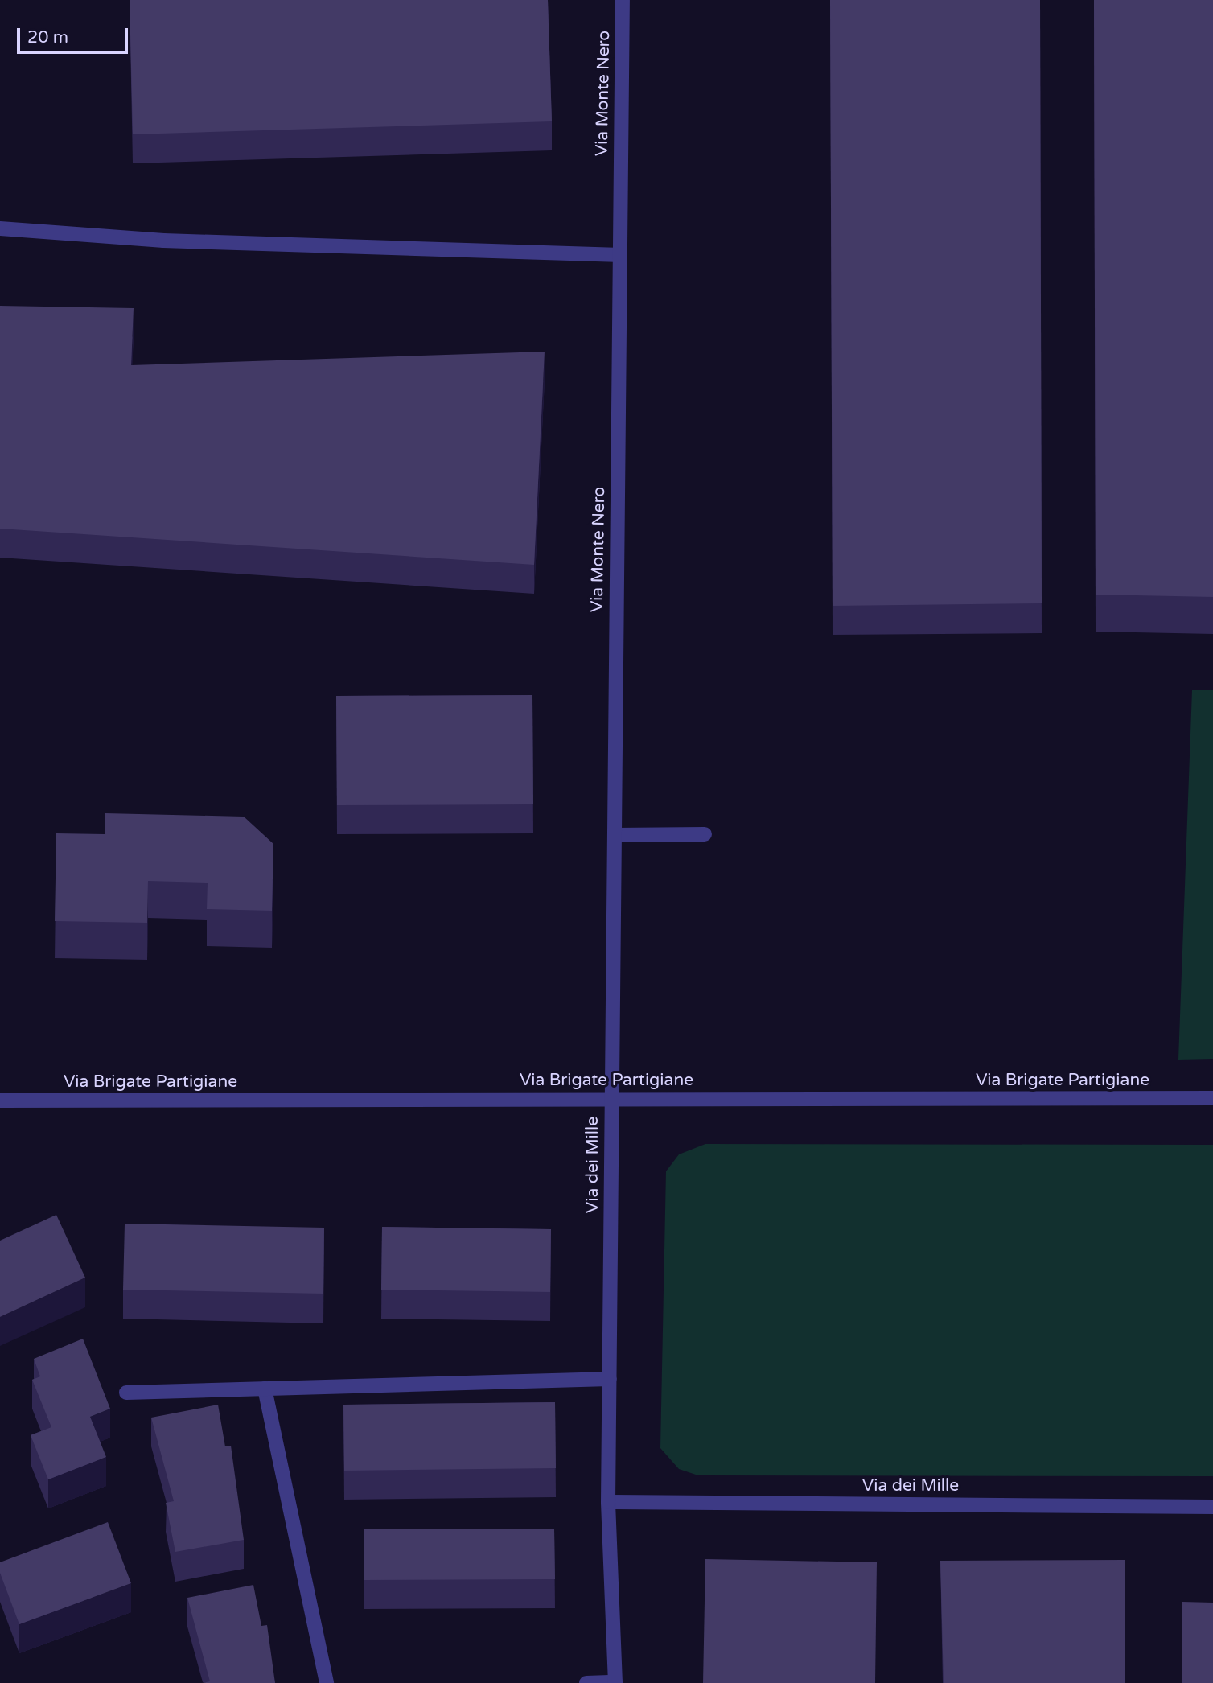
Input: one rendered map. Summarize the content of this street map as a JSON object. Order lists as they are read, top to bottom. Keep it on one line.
{"streets":{"street":["Via Monte Nero","Via Brigate Partigiane","Via dei Mille"]},"crossings":[["Via Monte Nero","Via Brigate Partigiane"],["Via Monte Nero","Via dei Mille"],["Via Brigate Partigiane","Via dei Mille"]],"scale_bar":"20 m"}
